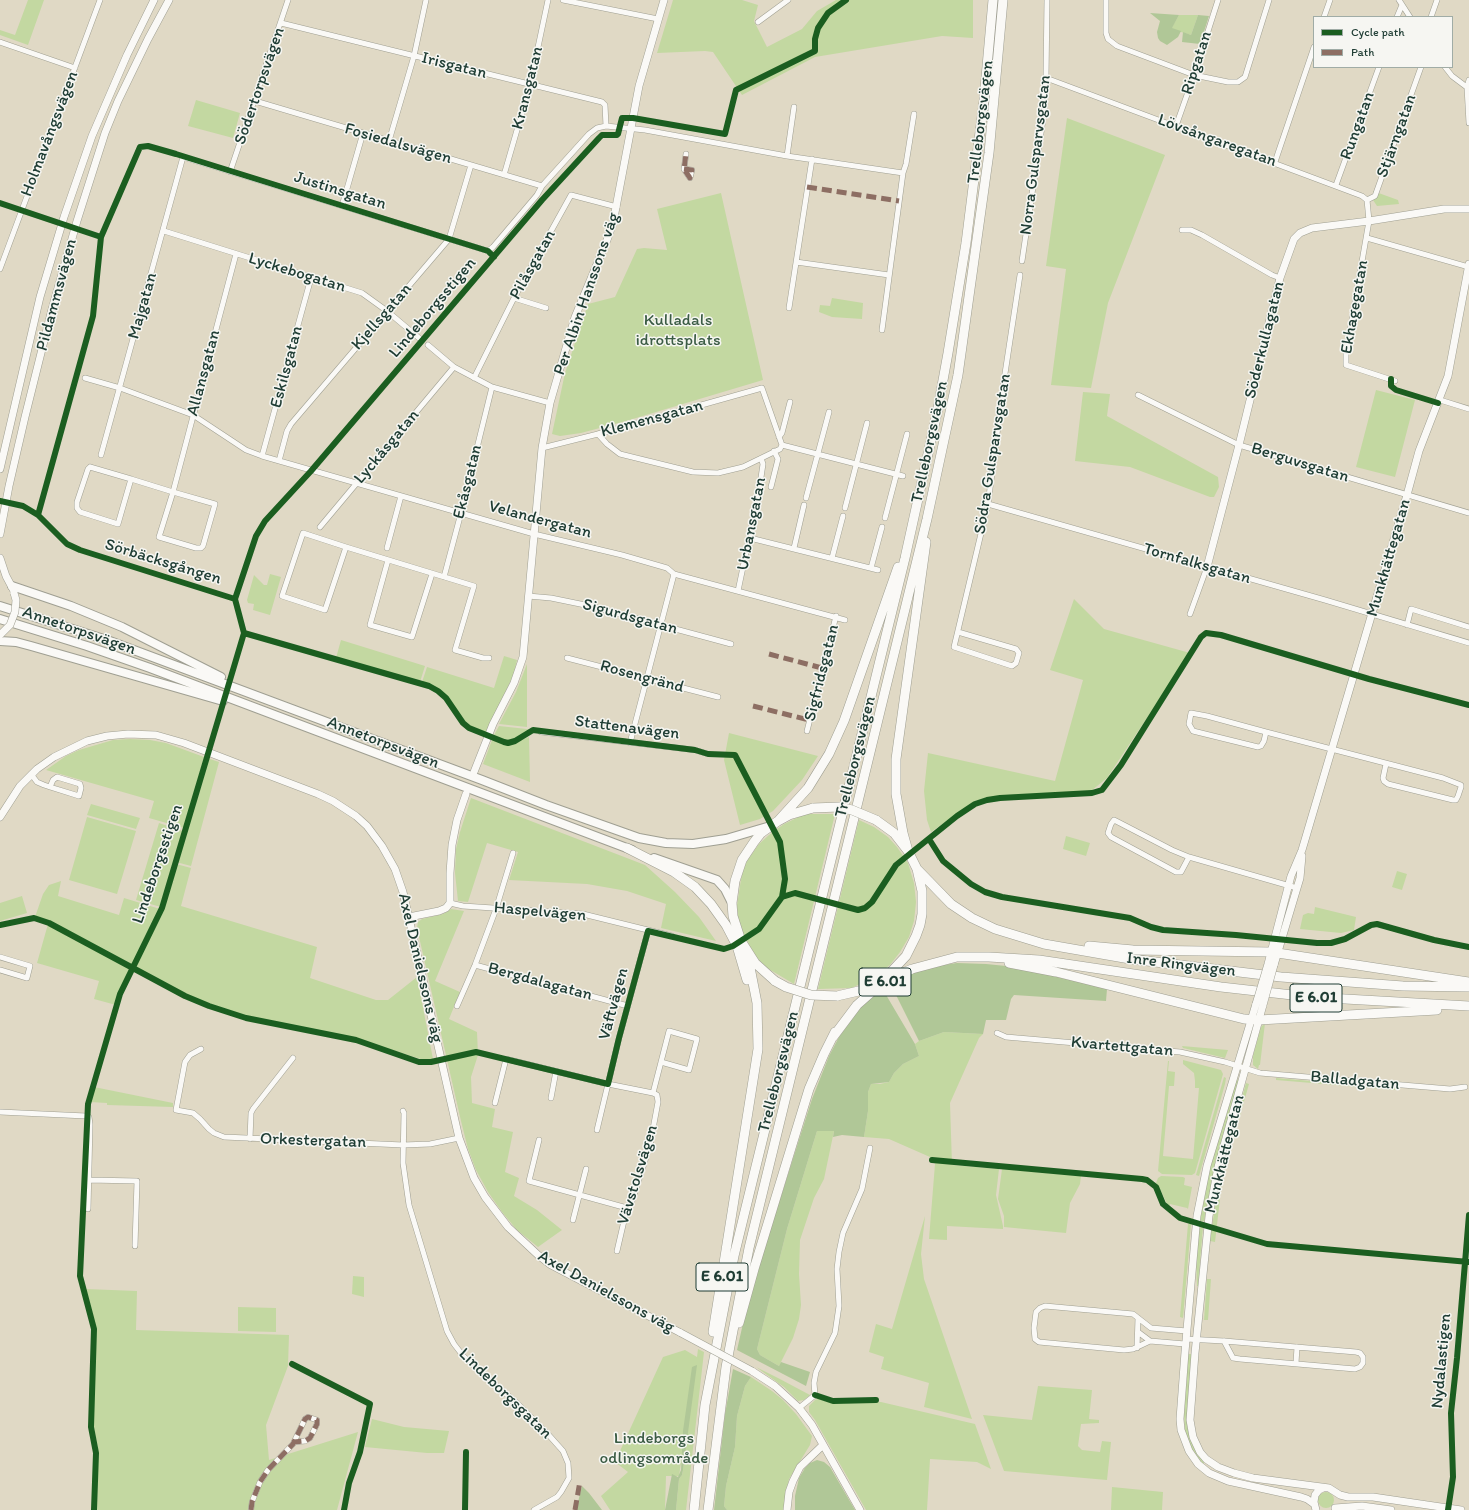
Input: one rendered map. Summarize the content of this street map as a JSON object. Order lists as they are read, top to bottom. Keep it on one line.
{"streets":{"highway":["Trelleborgsvägen","Inre Ringvägen","E 6.01"],"main road":["Annetorpsvägen"],"street":["Ripgatan","Irisgatan","Södertorpsvägen","Kransgatan","Rungatan","Holmavångsvägen","Stjärngatan","Lövsångaregatan","Fosiedalsvägen","Norra Gulsparvsgatan","Justinsgatan","Pilåsgatan","Lyckebogatan","Per Albin Hanssons väg","Pildammsvägen","Majgatan","Ekhagegatan","Kjellsgatan","Söderkullagatan","Eskilsgatan","Allansgatan","Klemensgatan","Lyckåsgatan","Södra Gulsparvsgatan","Berguvsgatan","Ekåsgatan","Velandergatan","Urbansgatan","Munkhättegatan","Tornfalksgatan","Sigurdsgatan","Sigfridsgatan","Rosengränd","Stattenavägen","Haspelvägen","Axel Danielssons väg","Bergdalagatan","Väftvägen","Kvartettgatan","Balladgatan","Orkestergatan","Vävstolsvägen","Lindeborgsgatan"],"cycle path":["Lindeborgsstigen","Sörbäcksgången","Nydalastigen"]},"crossings":[["Ripgatan","Lövsångaregatan"],["Irisgatan","Södertorpsvägen"],["Irisgatan","Kransgatan"],["Södertorpsvägen","Fosiedalsvägen"],["Södertorpsvägen","Justinsgatan"],["Kransgatan","Fosiedalsvägen"],["Trelleborgsvägen","E 6.01"],["Rungatan","Lövsångaregatan"],["Stjärngatan","Lövsångaregatan"],["Lövsångaregatan","Norra Gulsparvsgatan"],["Fosiedalsvägen","Justinsgatan"],["Fosiedalsvägen","Kjellsgatan"],["Justinsgatan","Majgatan"],["Justinsgatan","Kjellsgatan"],["Pilåsgatan","Per Albin Hanssons väg"],["Lyckebogatan","Majgatan"],["Lyckebogatan","Kjellsgatan"],["Lyckebogatan","Eskilsgatan"],["Lyckebogatan","Allansgatan"],["Per Albin Hanssons väg","Klemensgatan"],["Per Albin Hanssons väg","Velandergatan"],["Per Albin Hanssons väg","Sigurdsgatan"],["Majgatan","Velandergatan"],["Ekhagegatan","Söderkullagatan"],["Kjellsgatan","Velandergatan"],["Söderkullagatan","Berguvsgatan"],["Söderkullagatan","Tornfalksgatan"],["Eskilsgatan","Velandergatan"],["Allansgatan","Velandergatan"],["Lyckåsgatan","Velandergatan"],["Södra Gulsparvsgatan","Tornfalksgatan"],["Berguvsgatan","Munkhättegatan"],["Ekåsgatan","Velandergatan"],["Velandergatan","Urbansgatan"],["Velandergatan","Sigfridsgatan"],["Munkhättegatan","Tornfalksgatan"],["Munkhättegatan","Kvartettgatan"],["Munkhättegatan","Balladgatan"],["Haspelvägen","Väftvägen"],["Inre Ringvägen","E 6.01"],["Axel Danielssons väg","Orkestergatan"],["Bergdalagatan","Väftvägen"],["Kvartettgatan","Balladgatan"],["Orkestergatan","Lindeborgsgatan"]],"parks":["Kulladals idrottsplats","Lindeborgs odlingsområde"],"legend":["Cycle path","Path"]}
